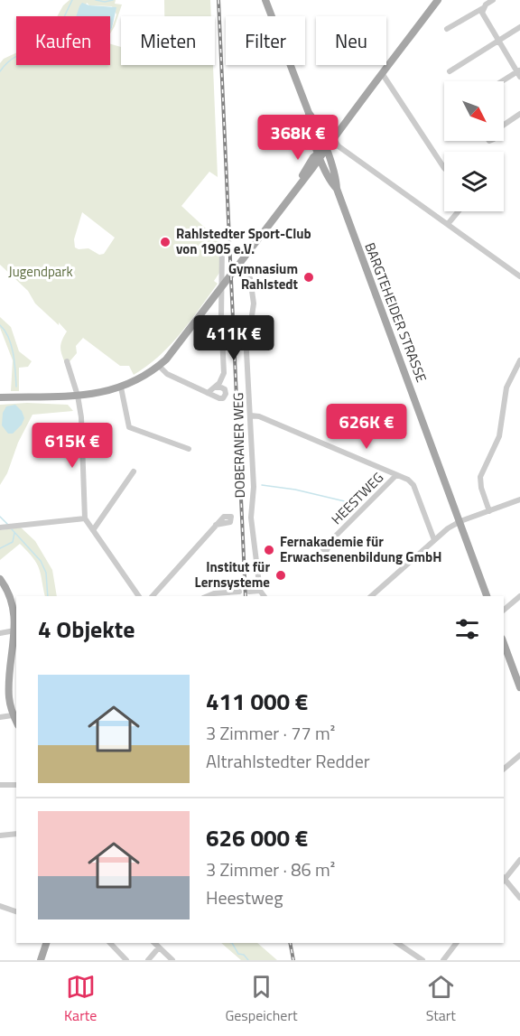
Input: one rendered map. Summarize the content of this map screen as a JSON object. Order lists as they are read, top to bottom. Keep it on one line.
{"streets":{"main road":["BARGTEHEIDER STRASSE"],"street":["DOBERANER WEG","HEESTWEG"]},"crossings":[["DOBERANER WEG","HEESTWEG"]],"parks":["Jugendpark"],"places":["Rahlstedter Sport-Club von 1905 e.V.","Gymnasium Rahlstedt","Fernakademie für Erwachsenenbildung GmbH","Institut für Lernsysteme"],"north":"bottom right","page":{"chip":["Kaufen","Mieten","Filter","Neu"],"price":["368K €","411K €","626K €","615K €"],"heading":"4 Objekte","list":[{"name":"411 000 €","note":"3 Zimmer · 77 m² · Altrahlstedter Redder"},{"name":"626 000 €","note":"3 Zimmer · 86 m² · Heestweg"}],"tabs":["Karte","Gespeichert","Start"]}}
